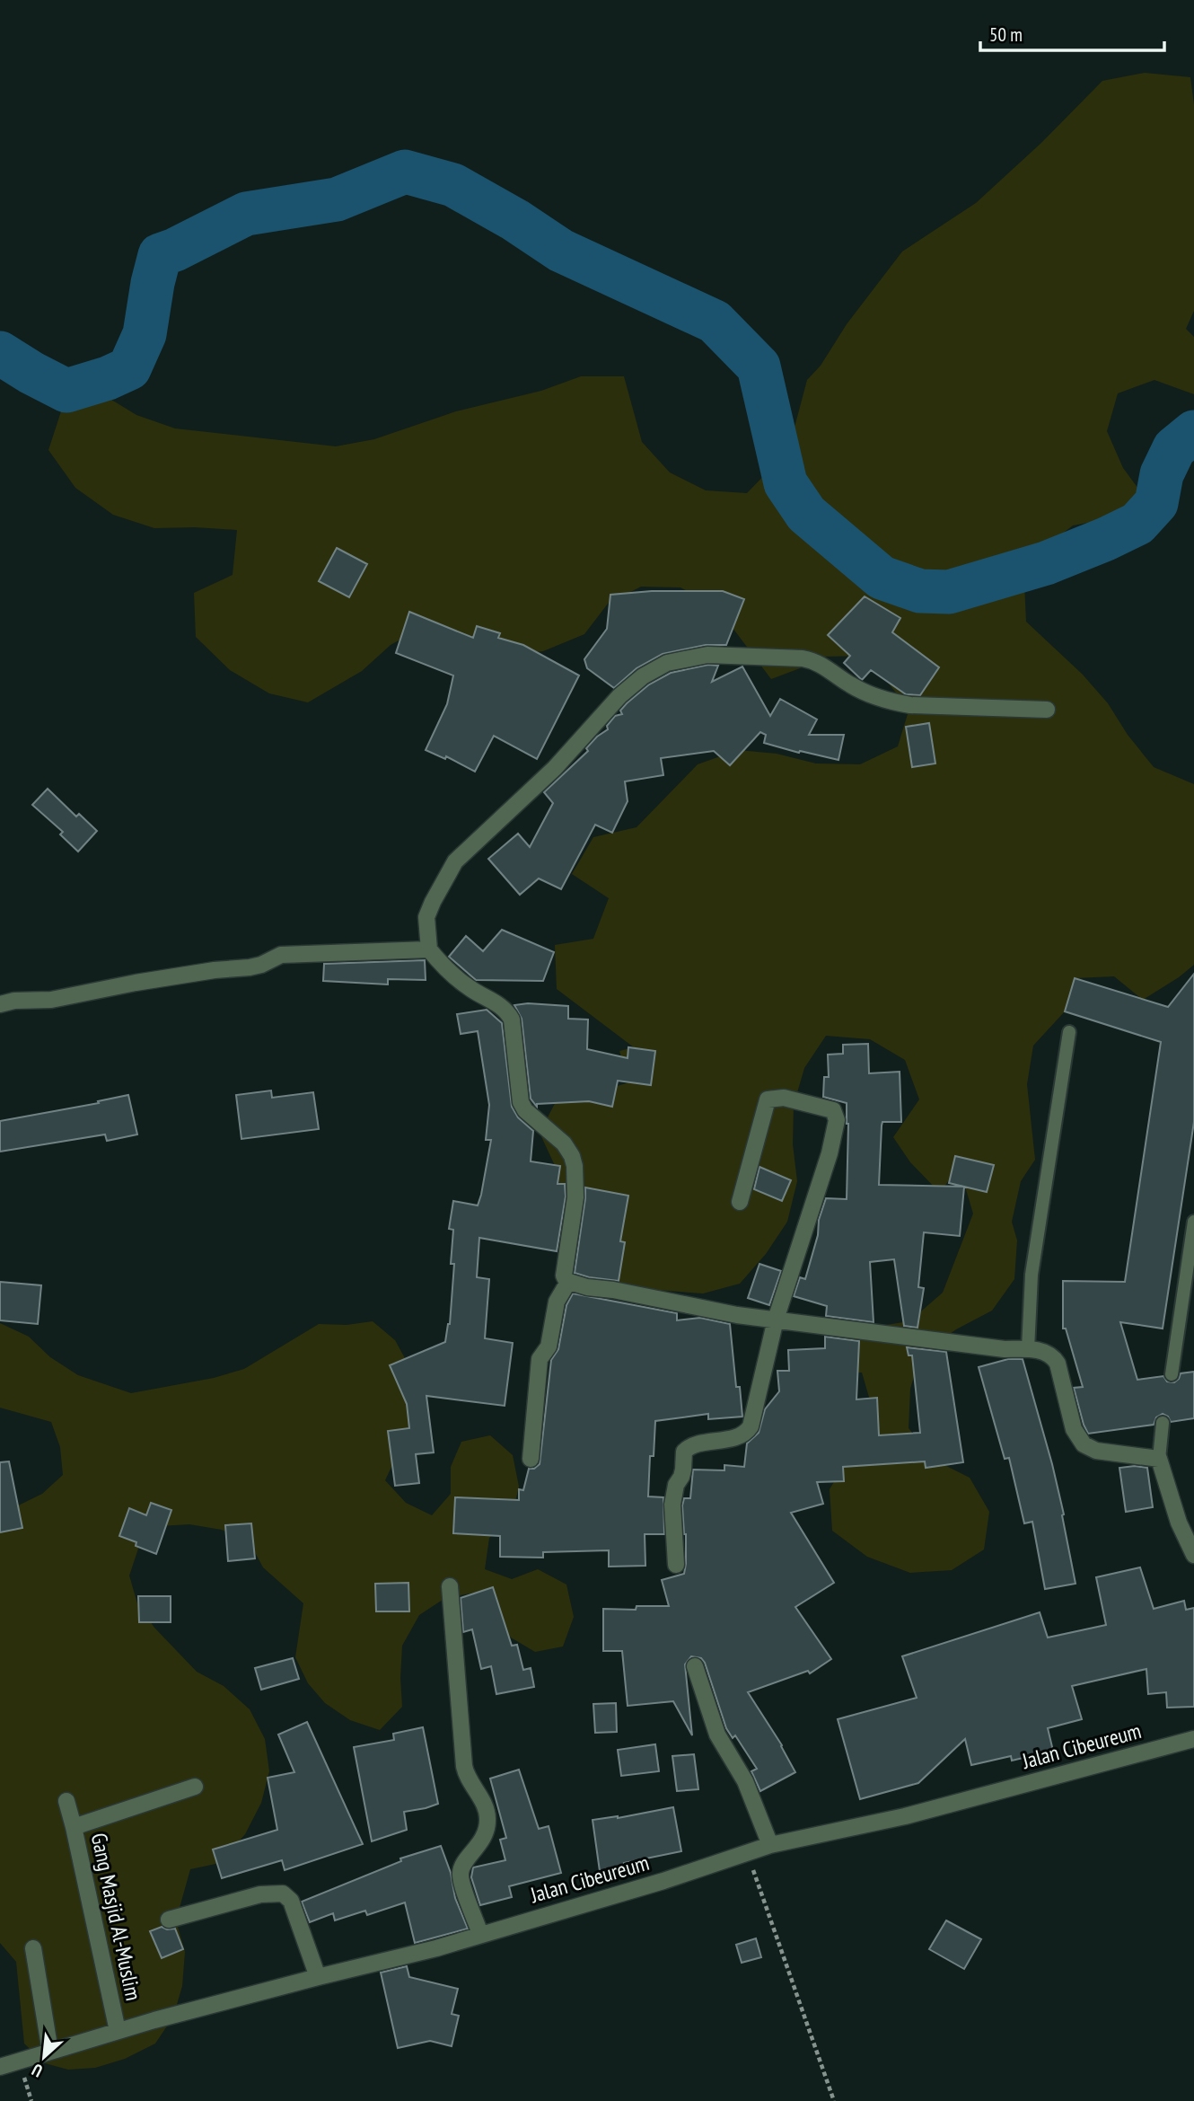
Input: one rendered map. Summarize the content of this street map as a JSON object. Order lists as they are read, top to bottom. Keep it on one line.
{"streets":{"street":["Jalan Cibeureum","Gang Masjid Al-Muslim"]},"crossings":[["Jalan Cibeureum","Gang Masjid Al-Muslim"]],"scale_bar":"50 m","north":"bottom left"}
